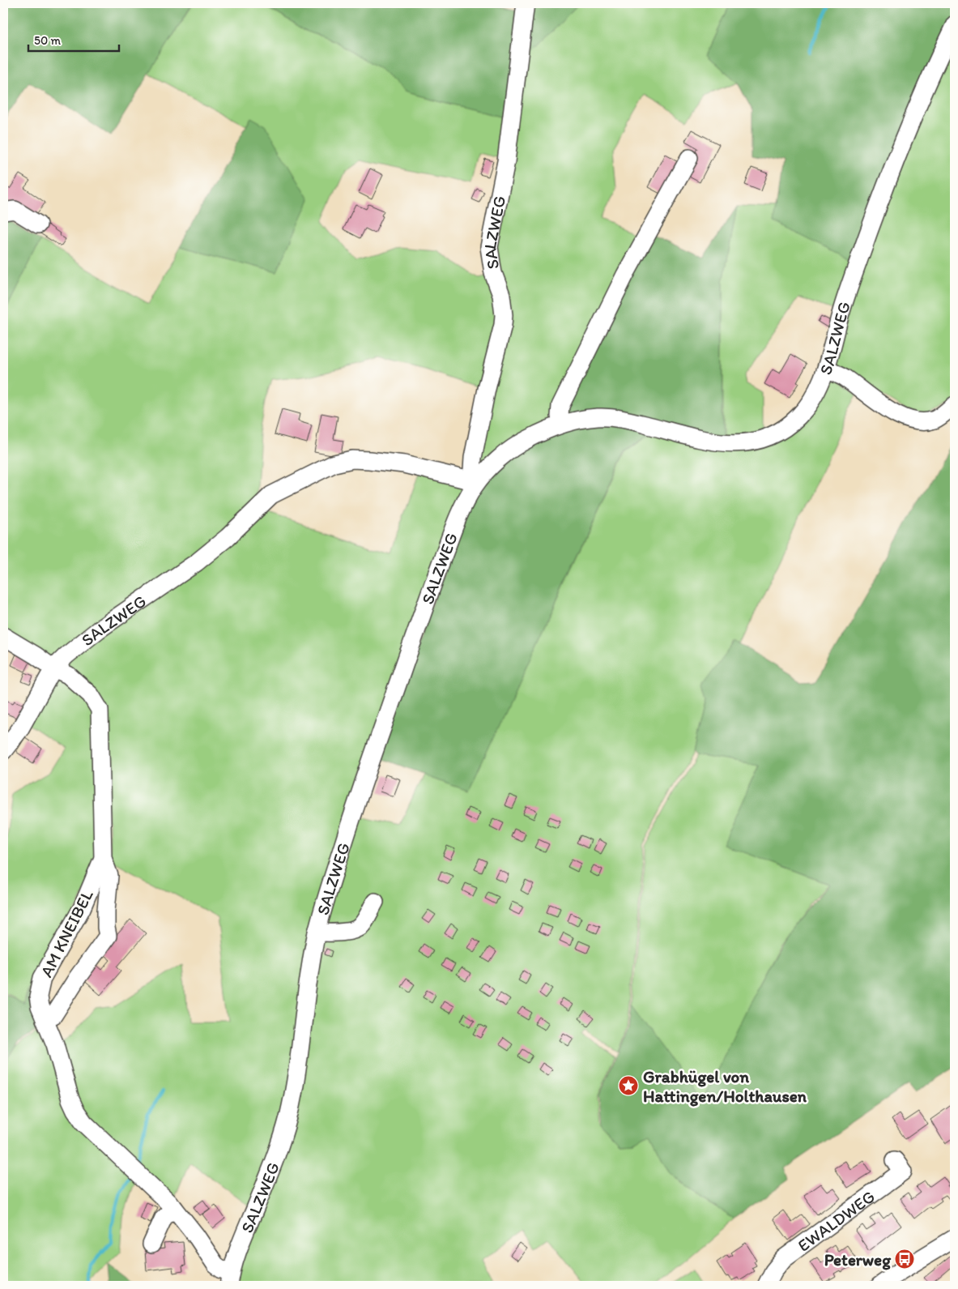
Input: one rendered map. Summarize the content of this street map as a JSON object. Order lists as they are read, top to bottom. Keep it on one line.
{"streets":{"street":["SALZWEG","AM KNEIBEL","EWALDWEG"]},"crossings":[["SALZWEG","AM KNEIBEL"]],"places":{"place":["Grabhügel von Hattingen/Holthausen"],"bus stop":["Peterweg"]},"scale_bar":"50 m"}
